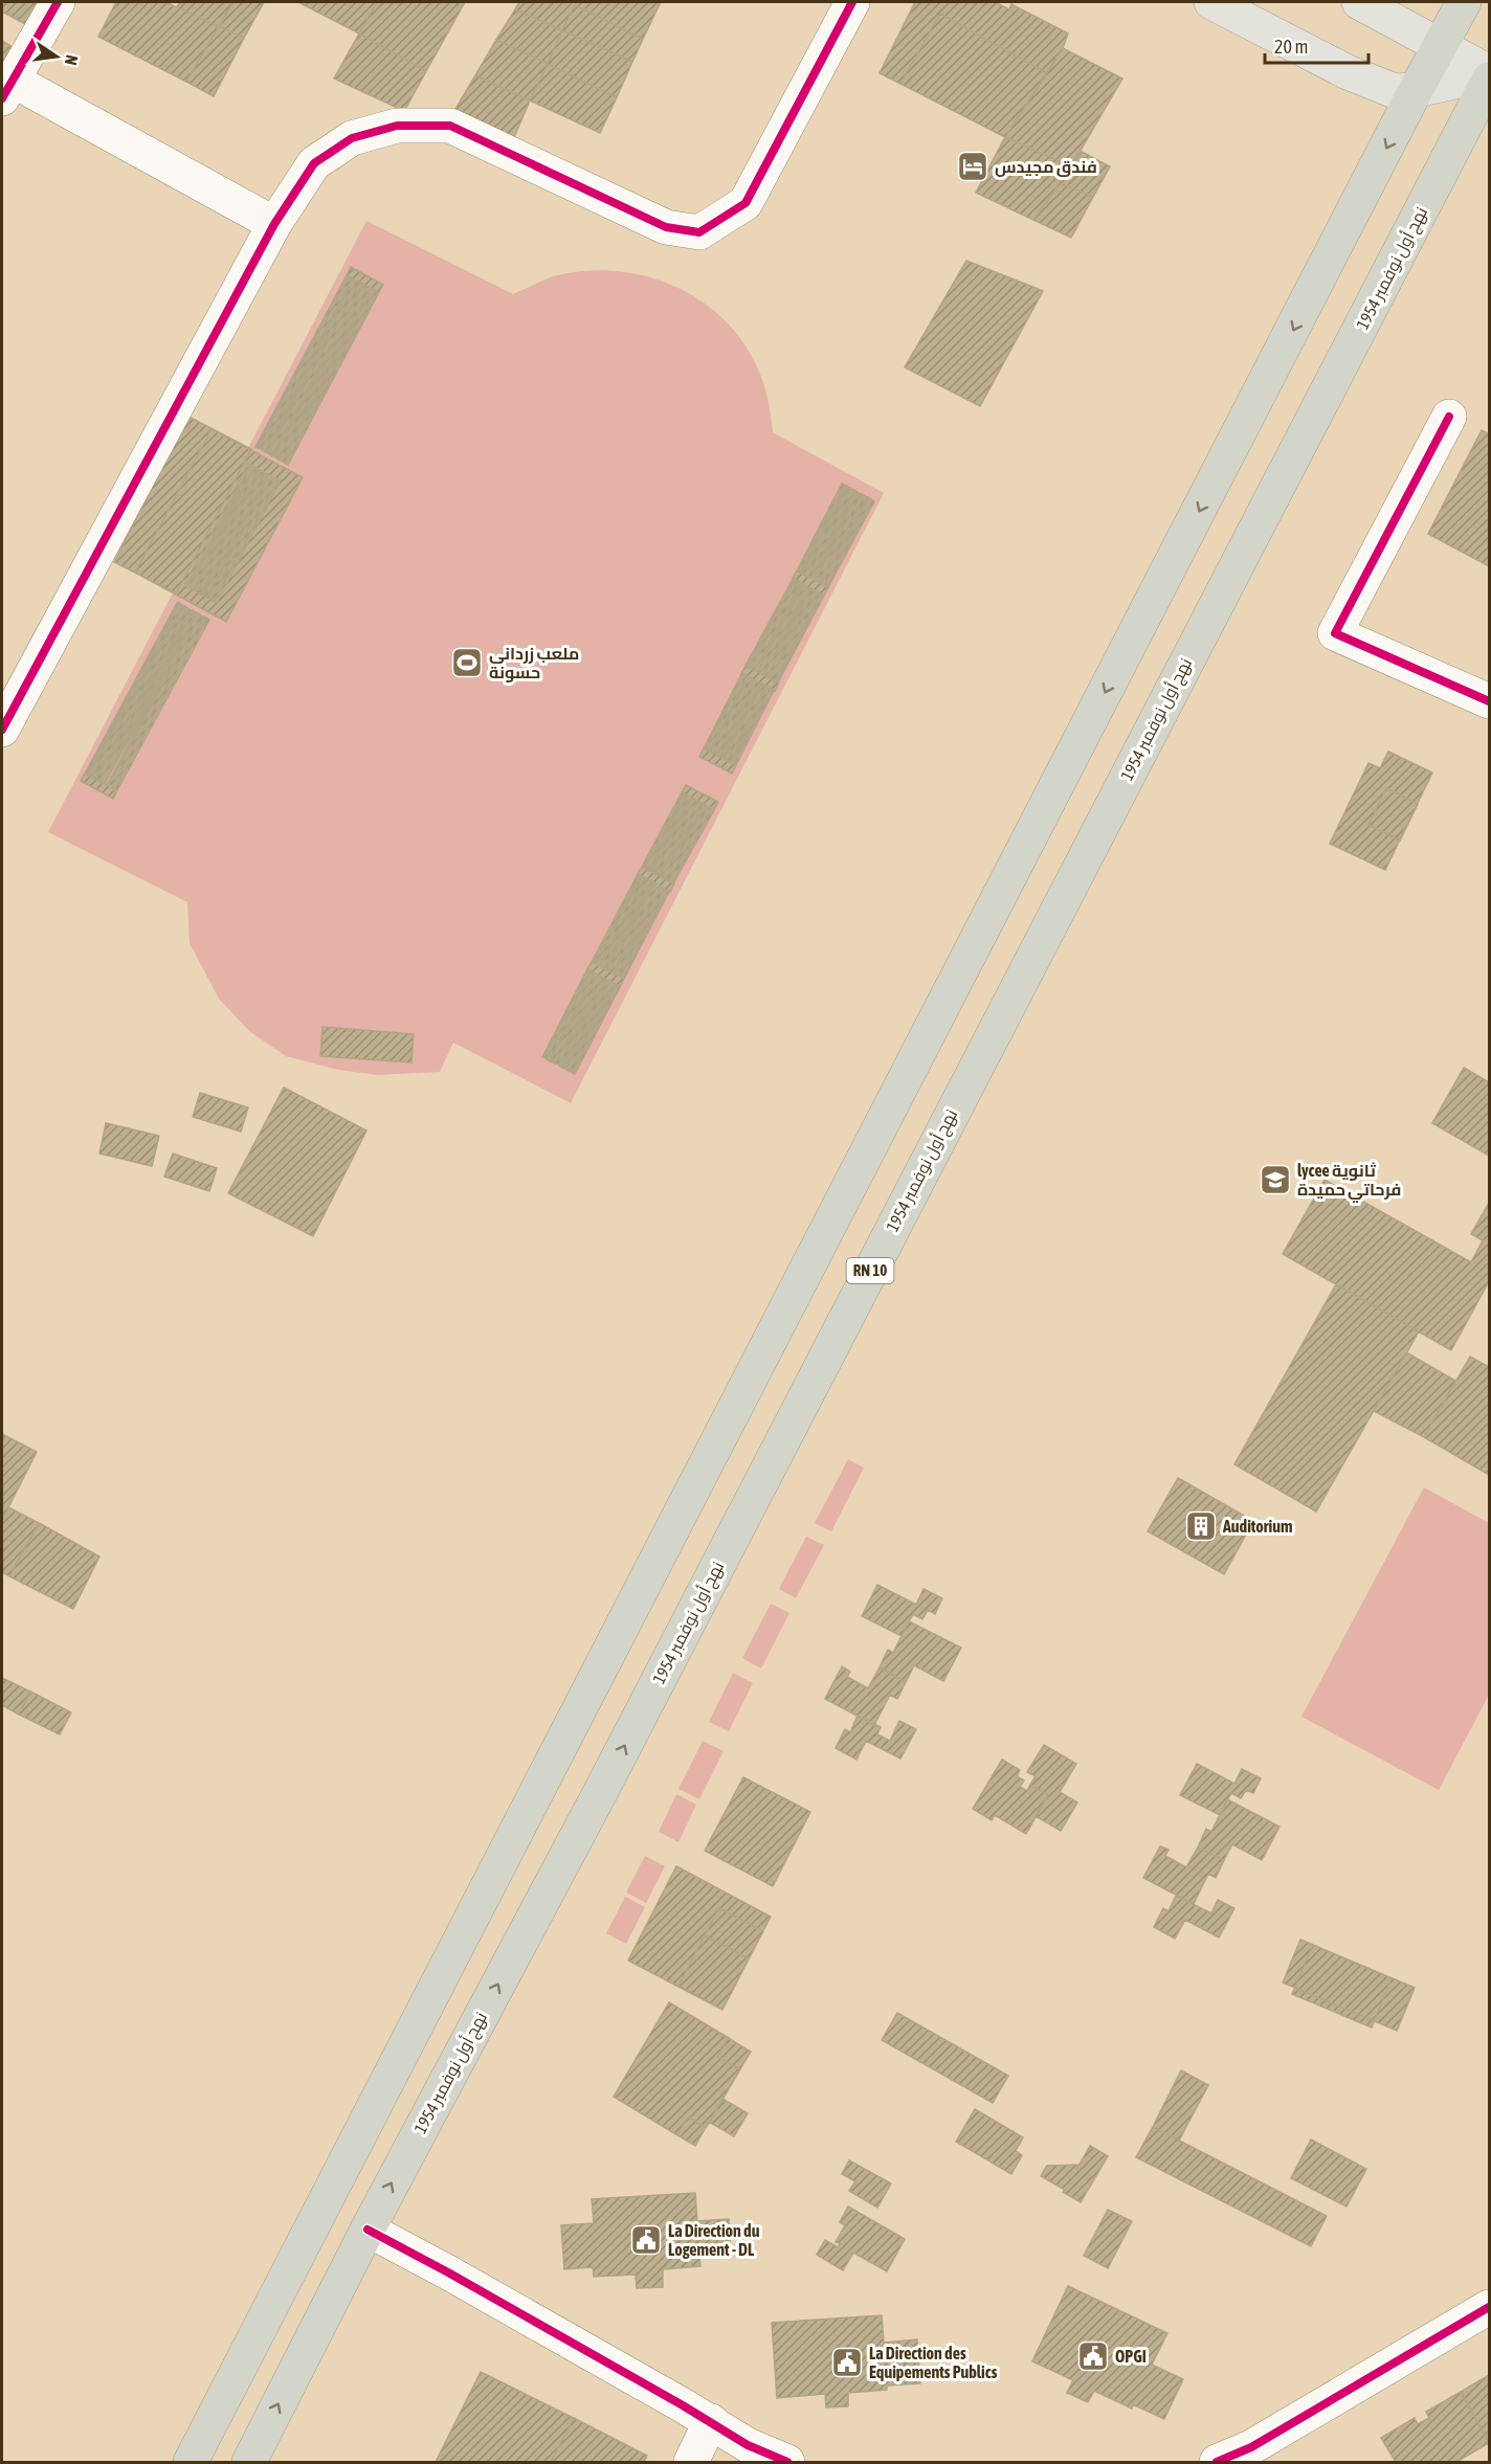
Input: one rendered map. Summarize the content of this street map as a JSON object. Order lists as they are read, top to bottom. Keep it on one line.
{"streets":{"highway":["نهج أول نوفمبر 1954","RN 10"]},"places":{"hotel":["فندق مجيدس"],"sports":["ملعب زرداني حسونة"],"school or university":["lycee ثانوية فرحاتي حميدة"],"building":["Auditorium"],"public building":["La Direction du Logement - DL","OPGI","La Direction des Equipements Publics"]},"scale_bar":"20 m","north":"right"}
